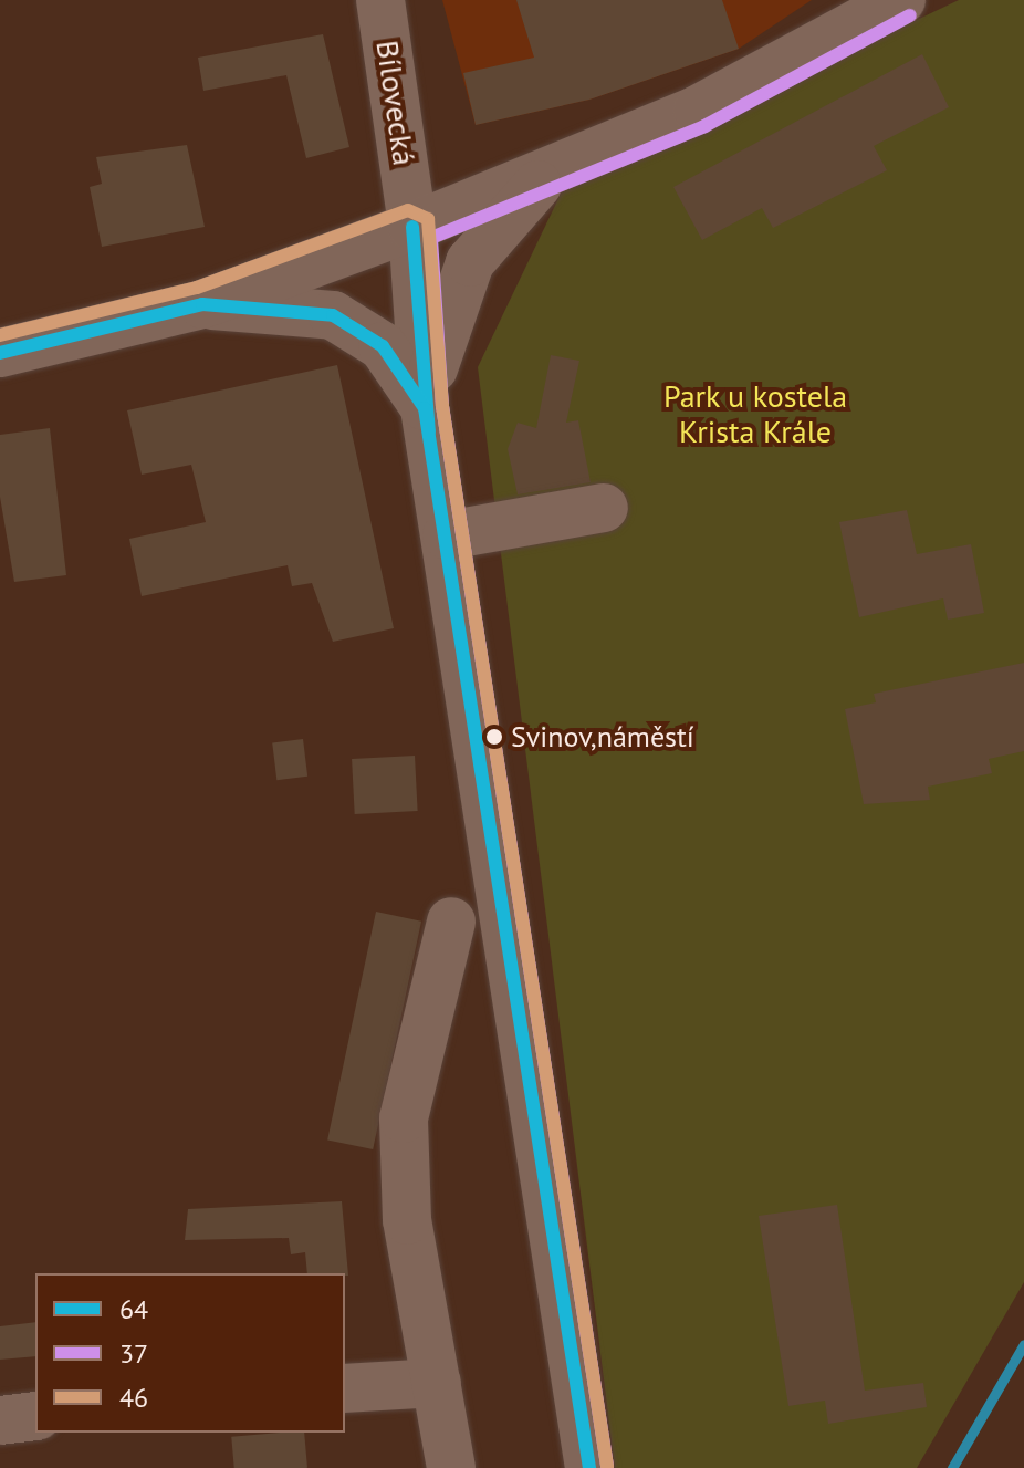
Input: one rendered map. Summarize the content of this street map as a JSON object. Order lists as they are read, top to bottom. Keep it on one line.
{"streets":{"street":["Bílovecká"]},"parks":["Park u kostela Krista Krále"],"places":["Svinov,náměstí"],"lines":["transit line 37","transit line 46","transit line 64"],"legend":["64","37","46"]}
